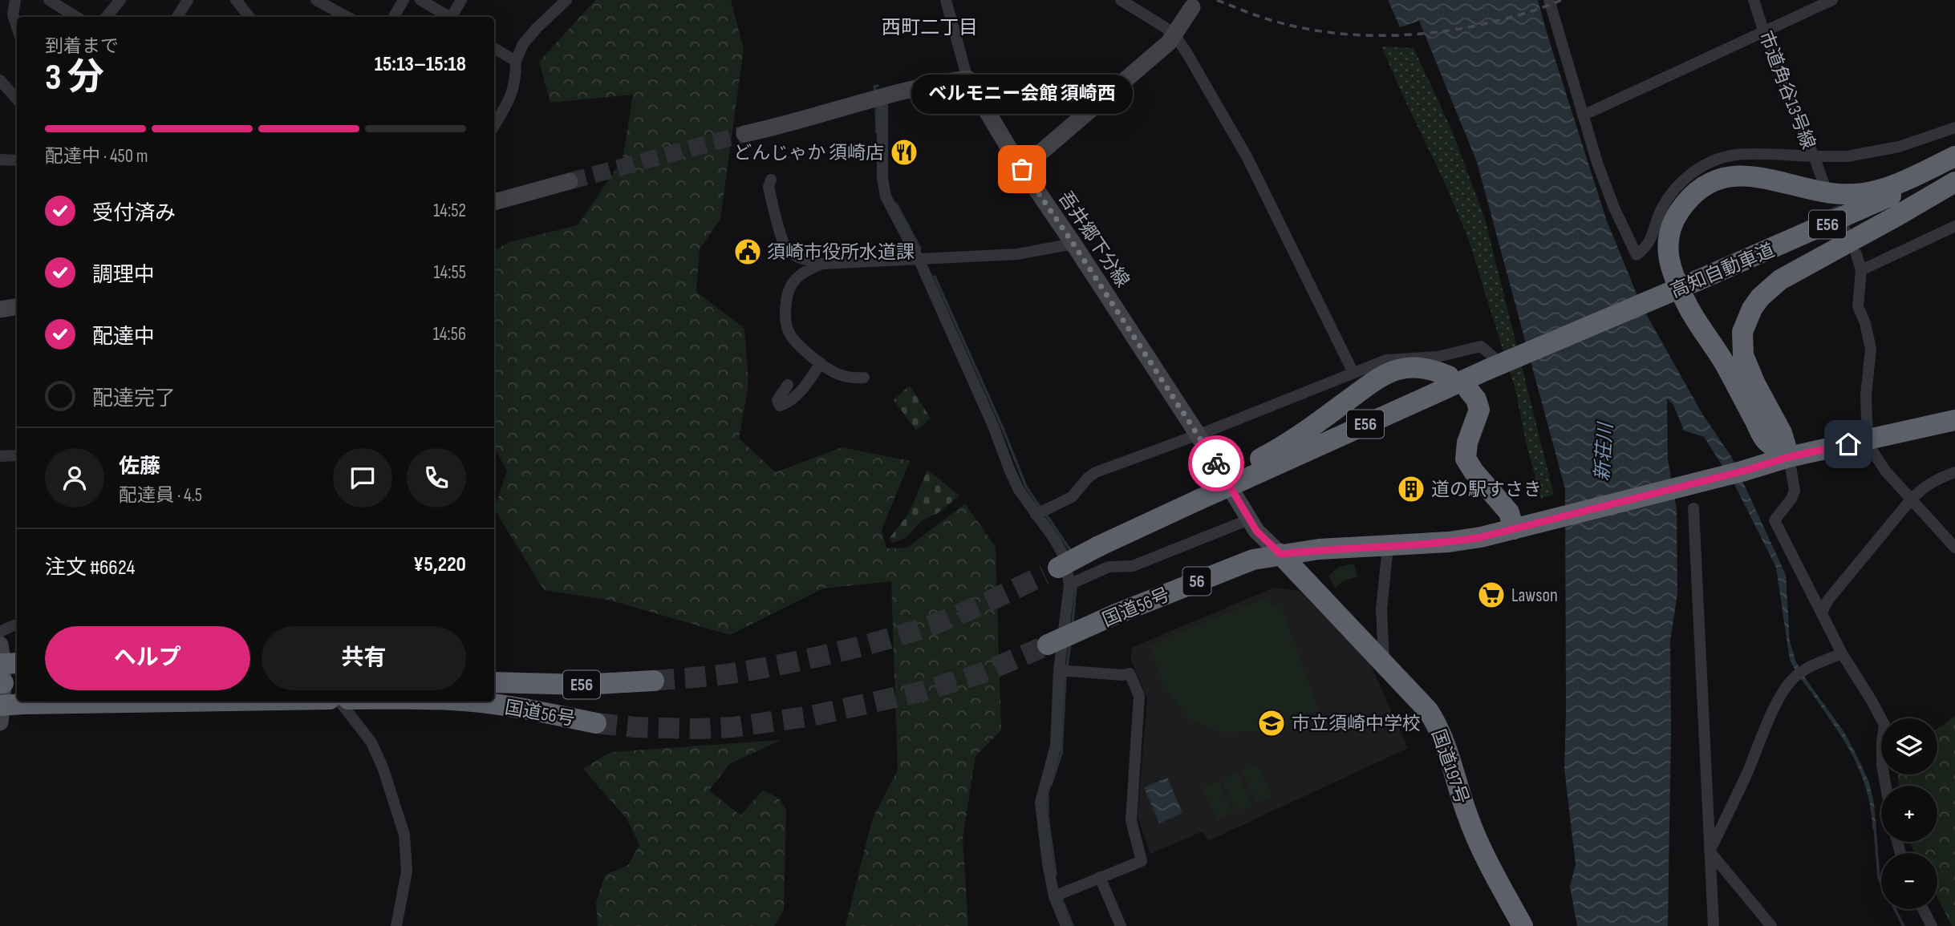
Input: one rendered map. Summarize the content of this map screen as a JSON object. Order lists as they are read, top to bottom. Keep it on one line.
{"streets":{"highway":["E56","高知自動車道","56","国道56号","国道197号"],"main road":["吾井郷下分線"],"street":["市道角谷13号線"]},"crossings":[["E56","高知自動車道"],["吾井郷下分線","国道56号"],["吾井郷下分線","国道197号"],["国道56号","国道197号"]],"districts":["西町二丁目"],"water":["新荘川"],"places":{"restaurant":["どんじゃか 須崎店"],"other":["ベルモニー会館 須崎西"],"public building":["須崎市役所水道課"],"building":["道の駅すさき"],"supermarket":["Lawson"],"school or university":["市立須崎中学校"]},"page":{"heading":["3 分","到着まで","15:13–15:18"],"panel":["佐藤","配達員 · 4.5","注文 #6624","¥5,220"],"bubble":"ベルモニー会館 須崎西","bar":"配達中 · 450 m","list":[["受付済み","14:52"],["調理中","14:55"],["配達中","14:56"],"配達完了"],"buttons":["ヘルプ","共有"],"map_buttons":["+","−"]}}
